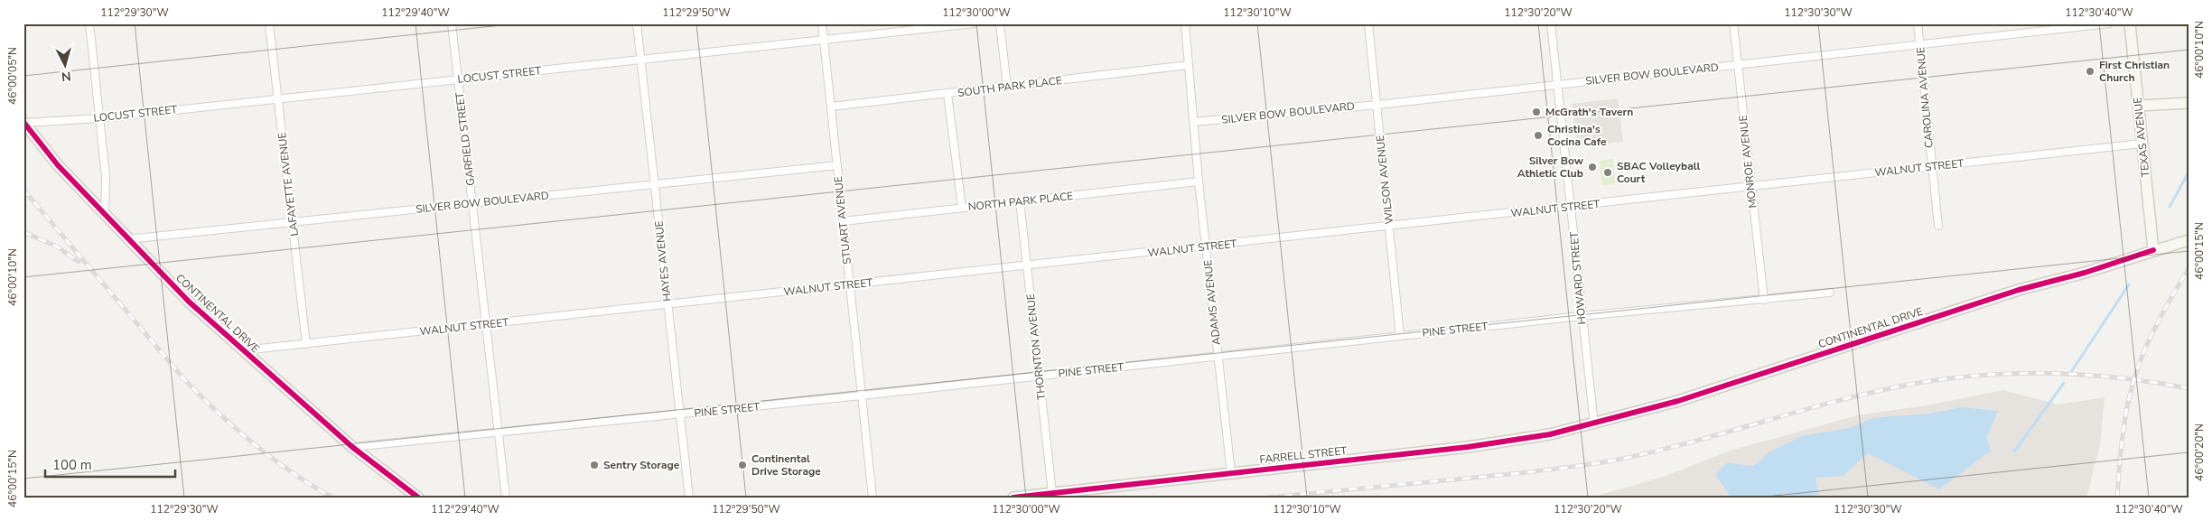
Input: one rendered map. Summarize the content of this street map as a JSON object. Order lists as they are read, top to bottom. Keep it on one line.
{"streets":{"main road":["TEXAS AVENUE","CONTINENTAL DRIVE","FARRELL STREET"],"street":["SILVER BOW BOULEVARD","LOCUST STREET","SOUTH PARK PLACE","CAROLINA AVENUE","GARFIELD STREET","MONROE AVENUE","WALNUT STREET","WILSON AVENUE","LAFAYETTE AVENUE","NORTH PARK PLACE","STUART AVENUE","HAYES AVENUE","HOWARD STREET","ADAMS AVENUE","PINE STREET","THORNTON AVENUE"]},"crossings":[["SILVER BOW BOULEVARD","CAROLINA AVENUE"],["SILVER BOW BOULEVARD","GARFIELD STREET"],["SILVER BOW BOULEVARD","MONROE AVENUE"],["SILVER BOW BOULEVARD","WILSON AVENUE"],["SILVER BOW BOULEVARD","LAFAYETTE AVENUE"],["SILVER BOW BOULEVARD","STUART AVENUE"],["SILVER BOW BOULEVARD","HAYES AVENUE"],["SILVER BOW BOULEVARD","HOWARD STREET"],["SILVER BOW BOULEVARD","ADAMS AVENUE"],["SILVER BOW BOULEVARD","CONTINENTAL DRIVE"],["LOCUST STREET","GARFIELD STREET"],["LOCUST STREET","LAFAYETTE AVENUE"],["LOCUST STREET","STUART AVENUE"],["LOCUST STREET","HAYES AVENUE"],["LOCUST STREET","CONTINENTAL DRIVE"],["SOUTH PARK PLACE","STUART AVENUE"],["SOUTH PARK PLACE","ADAMS AVENUE"],["CAROLINA AVENUE","WALNUT STREET"],["TEXAS AVENUE","WALNUT STREET"],["TEXAS AVENUE","CONTINENTAL DRIVE"],["GARFIELD STREET","WALNUT STREET"],["GARFIELD STREET","PINE STREET"],["MONROE AVENUE","WALNUT STREET"],["MONROE AVENUE","PINE STREET"],["WALNUT STREET","WILSON AVENUE"],["WALNUT STREET","LAFAYETTE AVENUE"],["WALNUT STREET","STUART AVENUE"],["WALNUT STREET","HAYES AVENUE"],["WALNUT STREET","HOWARD STREET"],["WALNUT STREET","ADAMS AVENUE"],["WALNUT STREET","CONTINENTAL DRIVE"],["WALNUT STREET","THORNTON AVENUE"],["WILSON AVENUE","PINE STREET"],["NORTH PARK PLACE","STUART AVENUE"],["NORTH PARK PLACE","ADAMS AVENUE"],["NORTH PARK PLACE","THORNTON AVENUE"],["STUART AVENUE","PINE STREET"],["HAYES AVENUE","PINE STREET"],["HOWARD STREET","CONTINENTAL DRIVE"],["HOWARD STREET","PINE STREET"],["HOWARD STREET","FARRELL STREET"],["ADAMS AVENUE","PINE STREET"],["ADAMS AVENUE","FARRELL STREET"],["CONTINENTAL DRIVE","PINE STREET"],["CONTINENTAL DRIVE","FARRELL STREET"],["PINE STREET","THORNTON AVENUE"],["THORNTON AVENUE","FARRELL STREET"]],"places":["First Christian Church","McGrath's Tavern","Christina's Cocina Cafe","Silver Bow Athletic Club","SBAC Volleyball Court","Sentry Storage","Continental Drive Storage"],"scale_bar":"100 m","north":"bottom","coordinates":["112°29'30\"W","112°29'40\"W","112°29'50\"W","112°30'00\"W","112°30'10\"W","112°30'20\"W","112°30'30\"W","112°30'40\"W","46°00'10\"N","46°00'05\"N","46°00'15\"N","46°00'20\"N"]}
